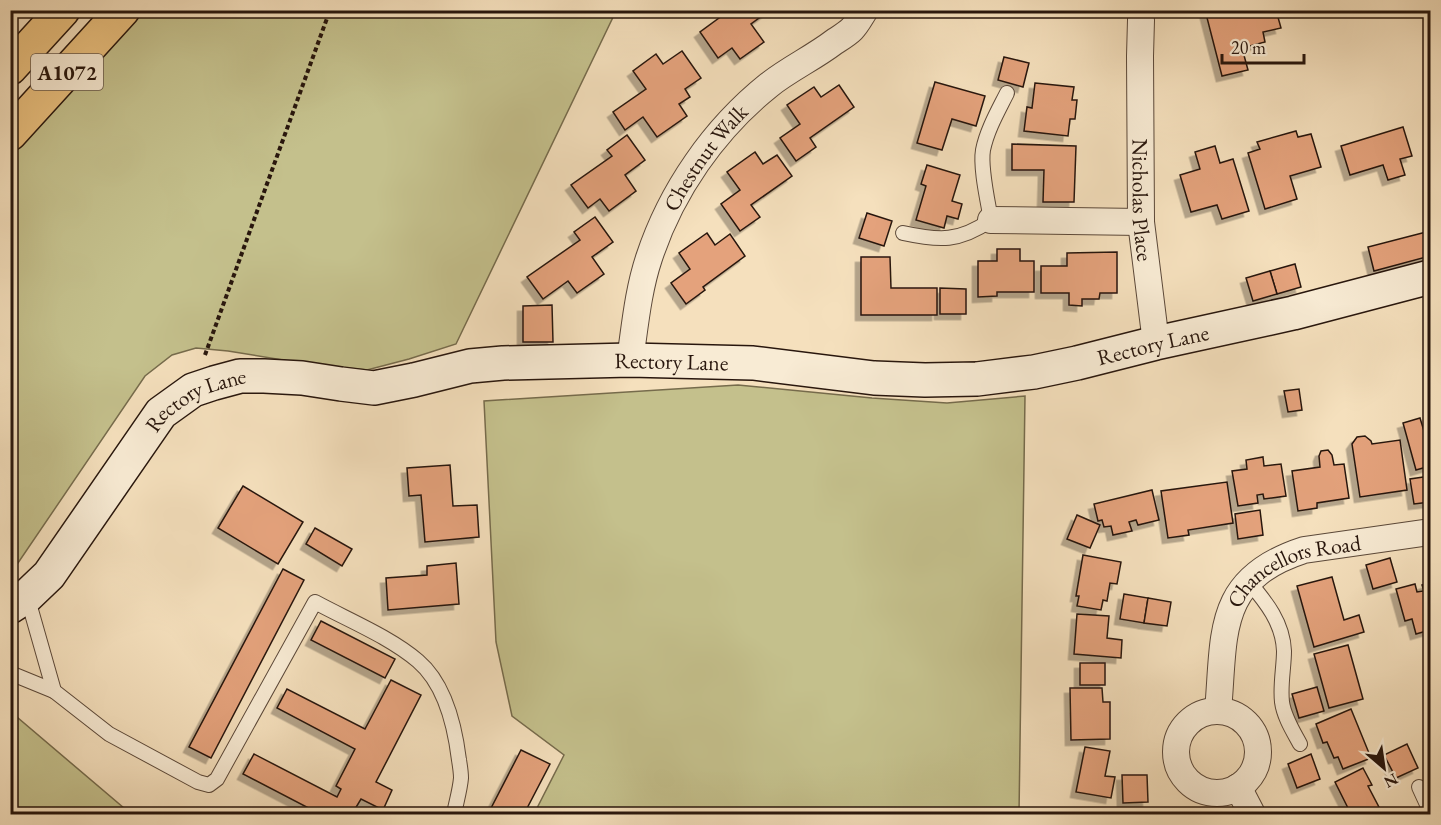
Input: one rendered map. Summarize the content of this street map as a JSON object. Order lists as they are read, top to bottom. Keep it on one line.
{"streets":{"main road":["A1072"],"street":["Chestnut Walk","Nicholas Place","Rectory Lane","Chancellors Road"]},"crossings":[["Chestnut Walk","Rectory Lane"],["Nicholas Place","Rectory Lane"]],"scale_bar":"20 m","north":"bottom right"}
